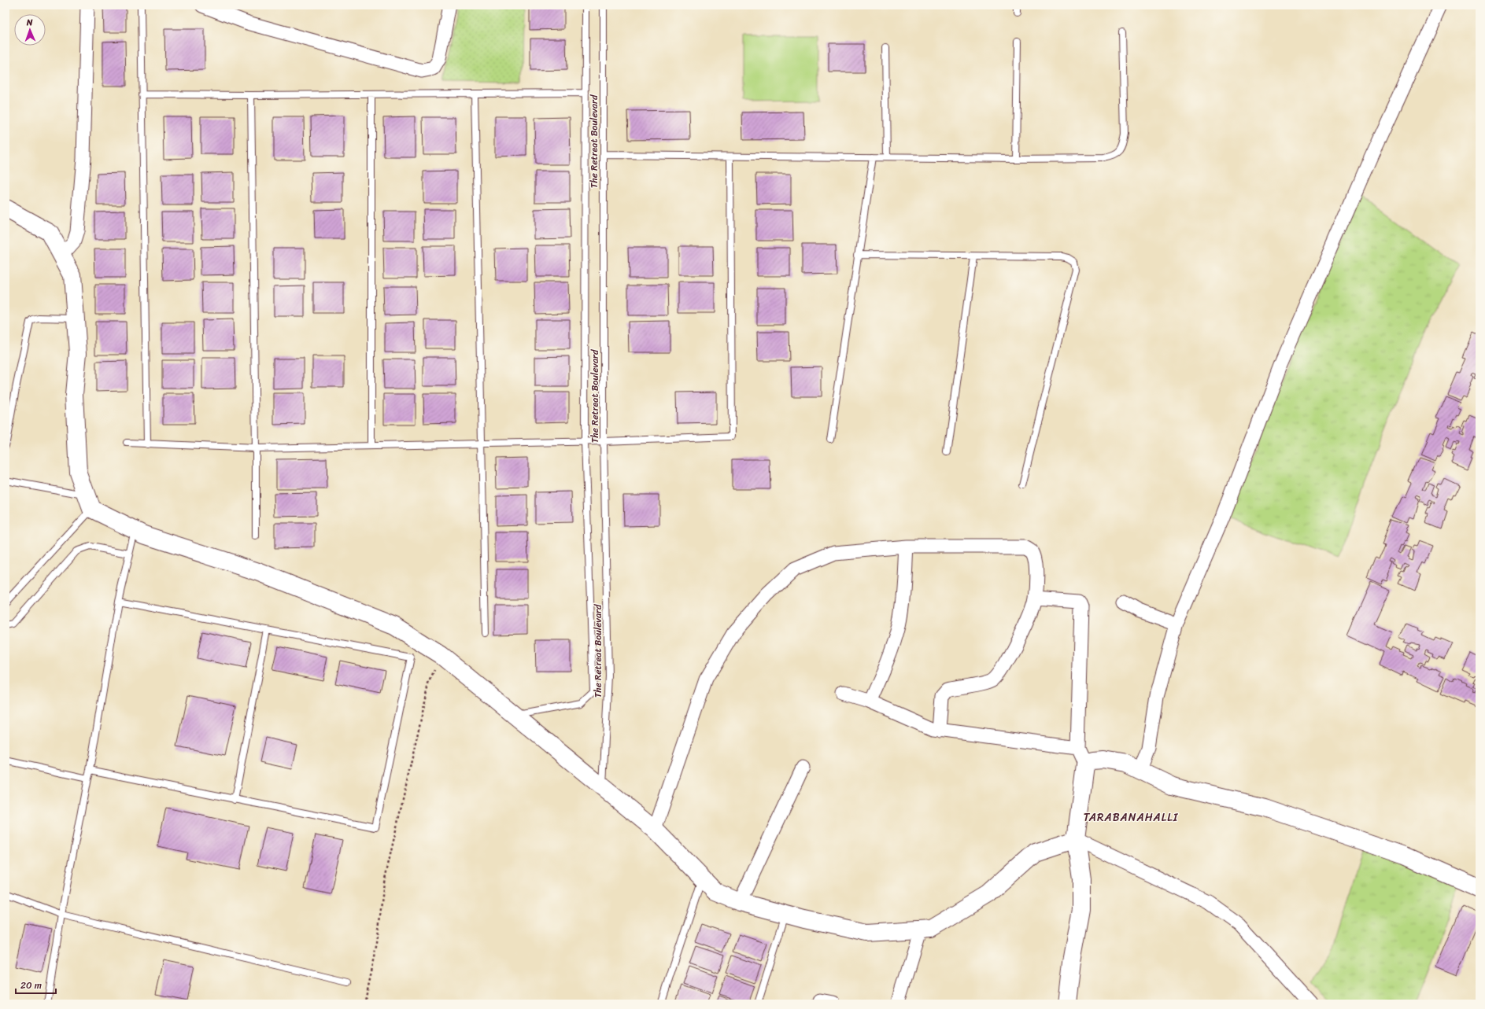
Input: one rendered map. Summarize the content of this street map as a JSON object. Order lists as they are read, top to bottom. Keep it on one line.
{"streets":{"lane":["The Retreat Boulevard"]},"districts":["TARABANAHALLI"],"scale_bar":"20 m","north":"top"}
